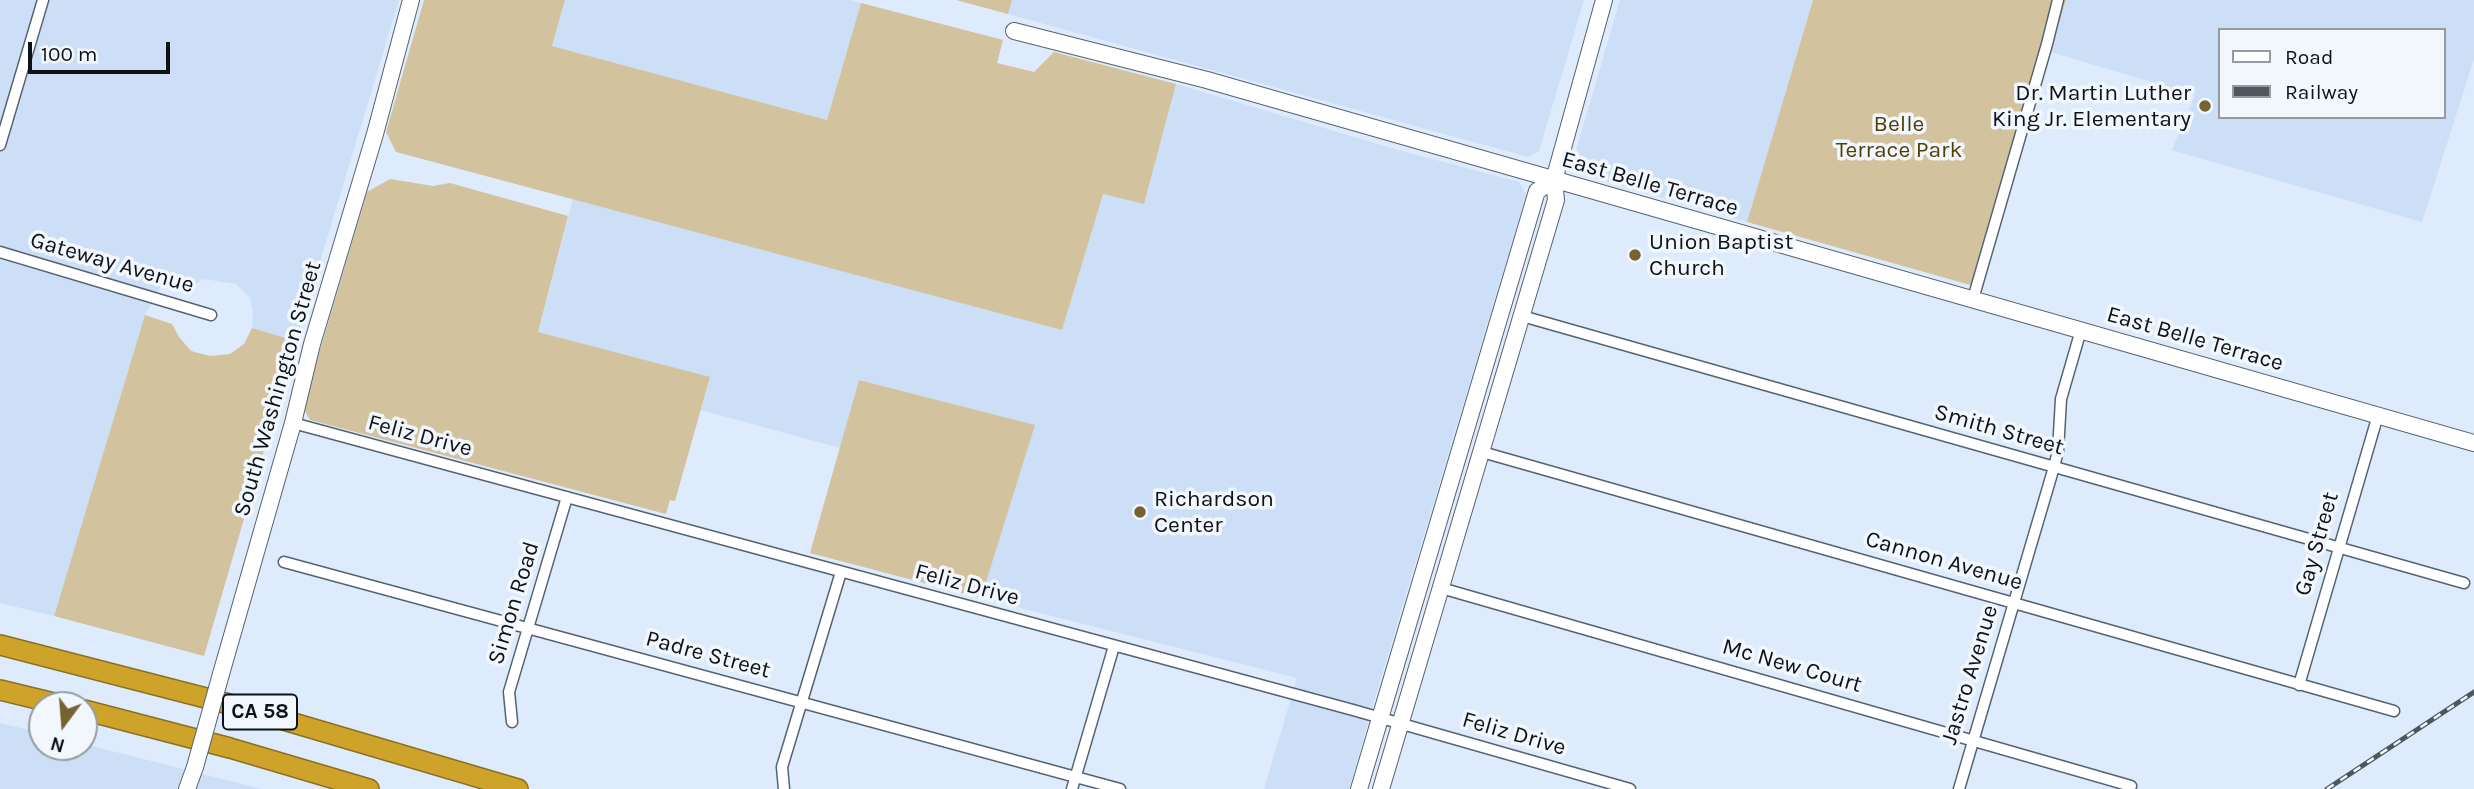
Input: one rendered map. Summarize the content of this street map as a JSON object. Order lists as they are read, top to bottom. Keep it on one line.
{"streets":{"highway":["CA 58"],"street":["East Belle Terrace","Gateway Avenue","South Washington Street","Smith Street","Feliz Drive","Gay Street","Cannon Avenue","Simon Road","Padre Street","Mc New Court","Jastro Avenue"]},"crossings":[["East Belle Terrace","Gay Street"],["East Belle Terrace","Jastro Avenue"],["South Washington Street","Feliz Drive"],["Smith Street","Gay Street"],["Smith Street","Jastro Avenue"],["Feliz Drive","Simon Road"],["Gay Street","Cannon Avenue"],["Cannon Avenue","Jastro Avenue"],["Simon Road","Padre Street"],["Mc New Court","Jastro Avenue"]],"parks":["Belle Terrace Park"],"places":["Dr. Martin Luther King Jr. Elementary","Union Baptist Church","Richardson Center"],"legend":["Road","Railway"],"scale_bar":"100 m","north":"bottom"}
